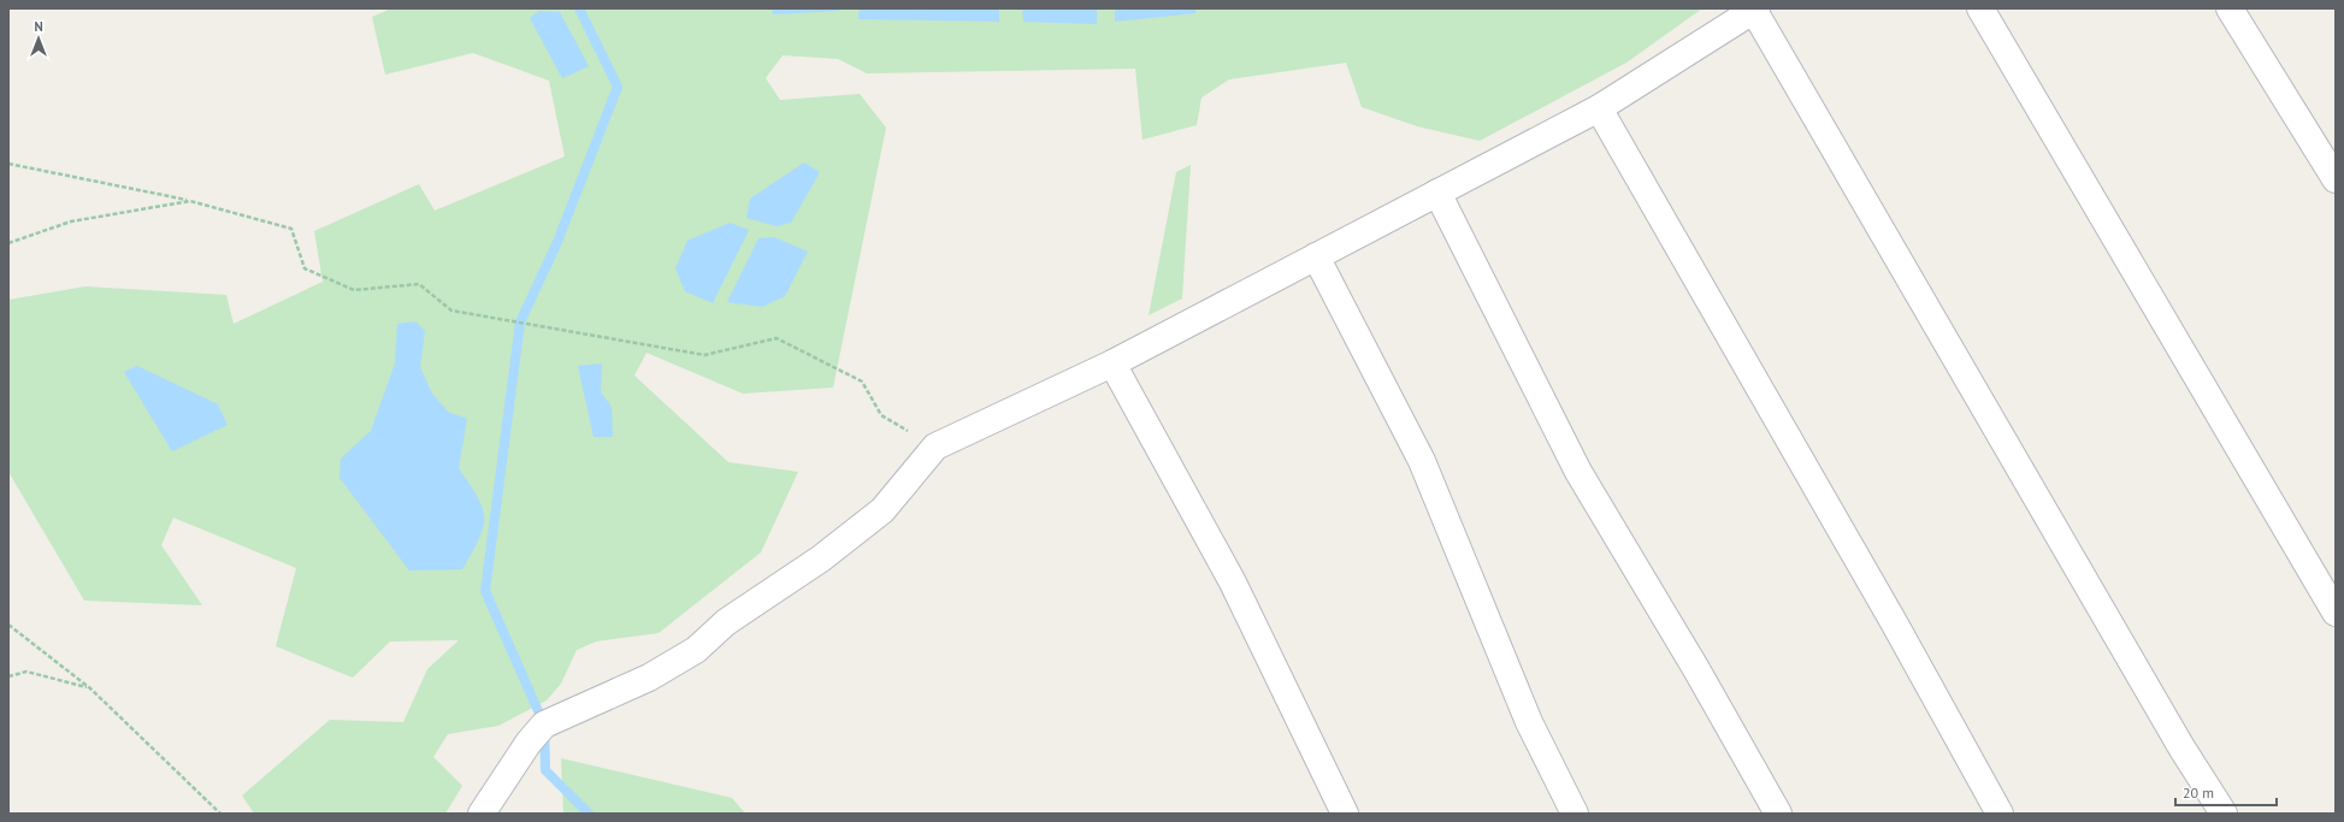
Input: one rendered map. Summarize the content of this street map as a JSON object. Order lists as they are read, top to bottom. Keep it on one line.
{"scale_bar":"20 m","north":"top"}
